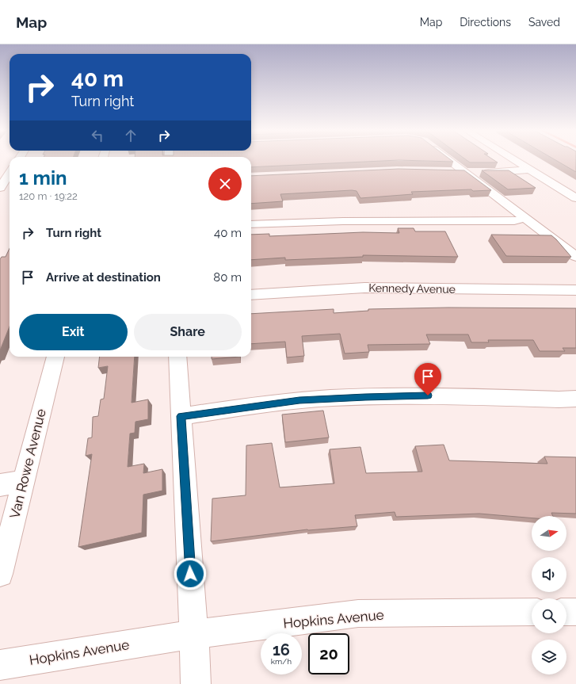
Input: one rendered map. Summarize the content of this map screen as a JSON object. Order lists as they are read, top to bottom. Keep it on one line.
{"streets":{"street":["Kennedy Avenue","Van Rowe Avenue","Hopkins Avenue"]},"north":"right","page":{"header":"Map","nav":["Map","Directions","Saved"],"turn":["40 m","Turn right"],"heading":["1 min","120 m · 19:22"],"list":[{"name":"Turn right","value":"40 m"},{"name":"Arrive at destination","value":"80 m"}],"buttons":["Exit","Share"],"speed":"16 km/h","limit":"20"}}
